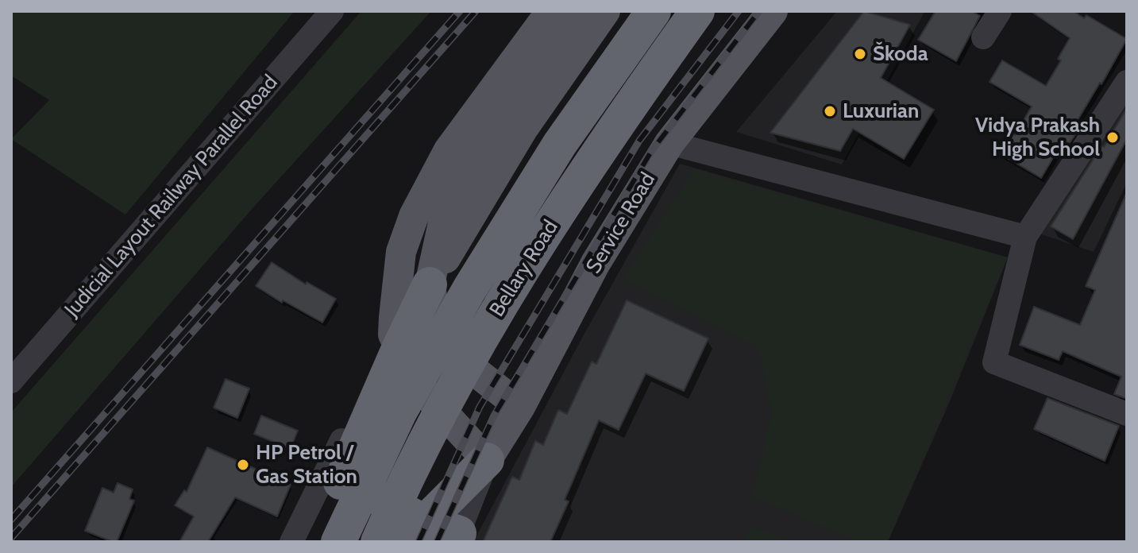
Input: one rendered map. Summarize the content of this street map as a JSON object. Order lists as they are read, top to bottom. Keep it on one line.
{"streets":{"highway":["Bellary Road"],"main road":["Service Road"],"street":["Judicial Layout Railway Parallel Road"]},"places":["Škoda","Luxurian","Vidya Prakash High School","HP Petrol / Gas Station"]}
